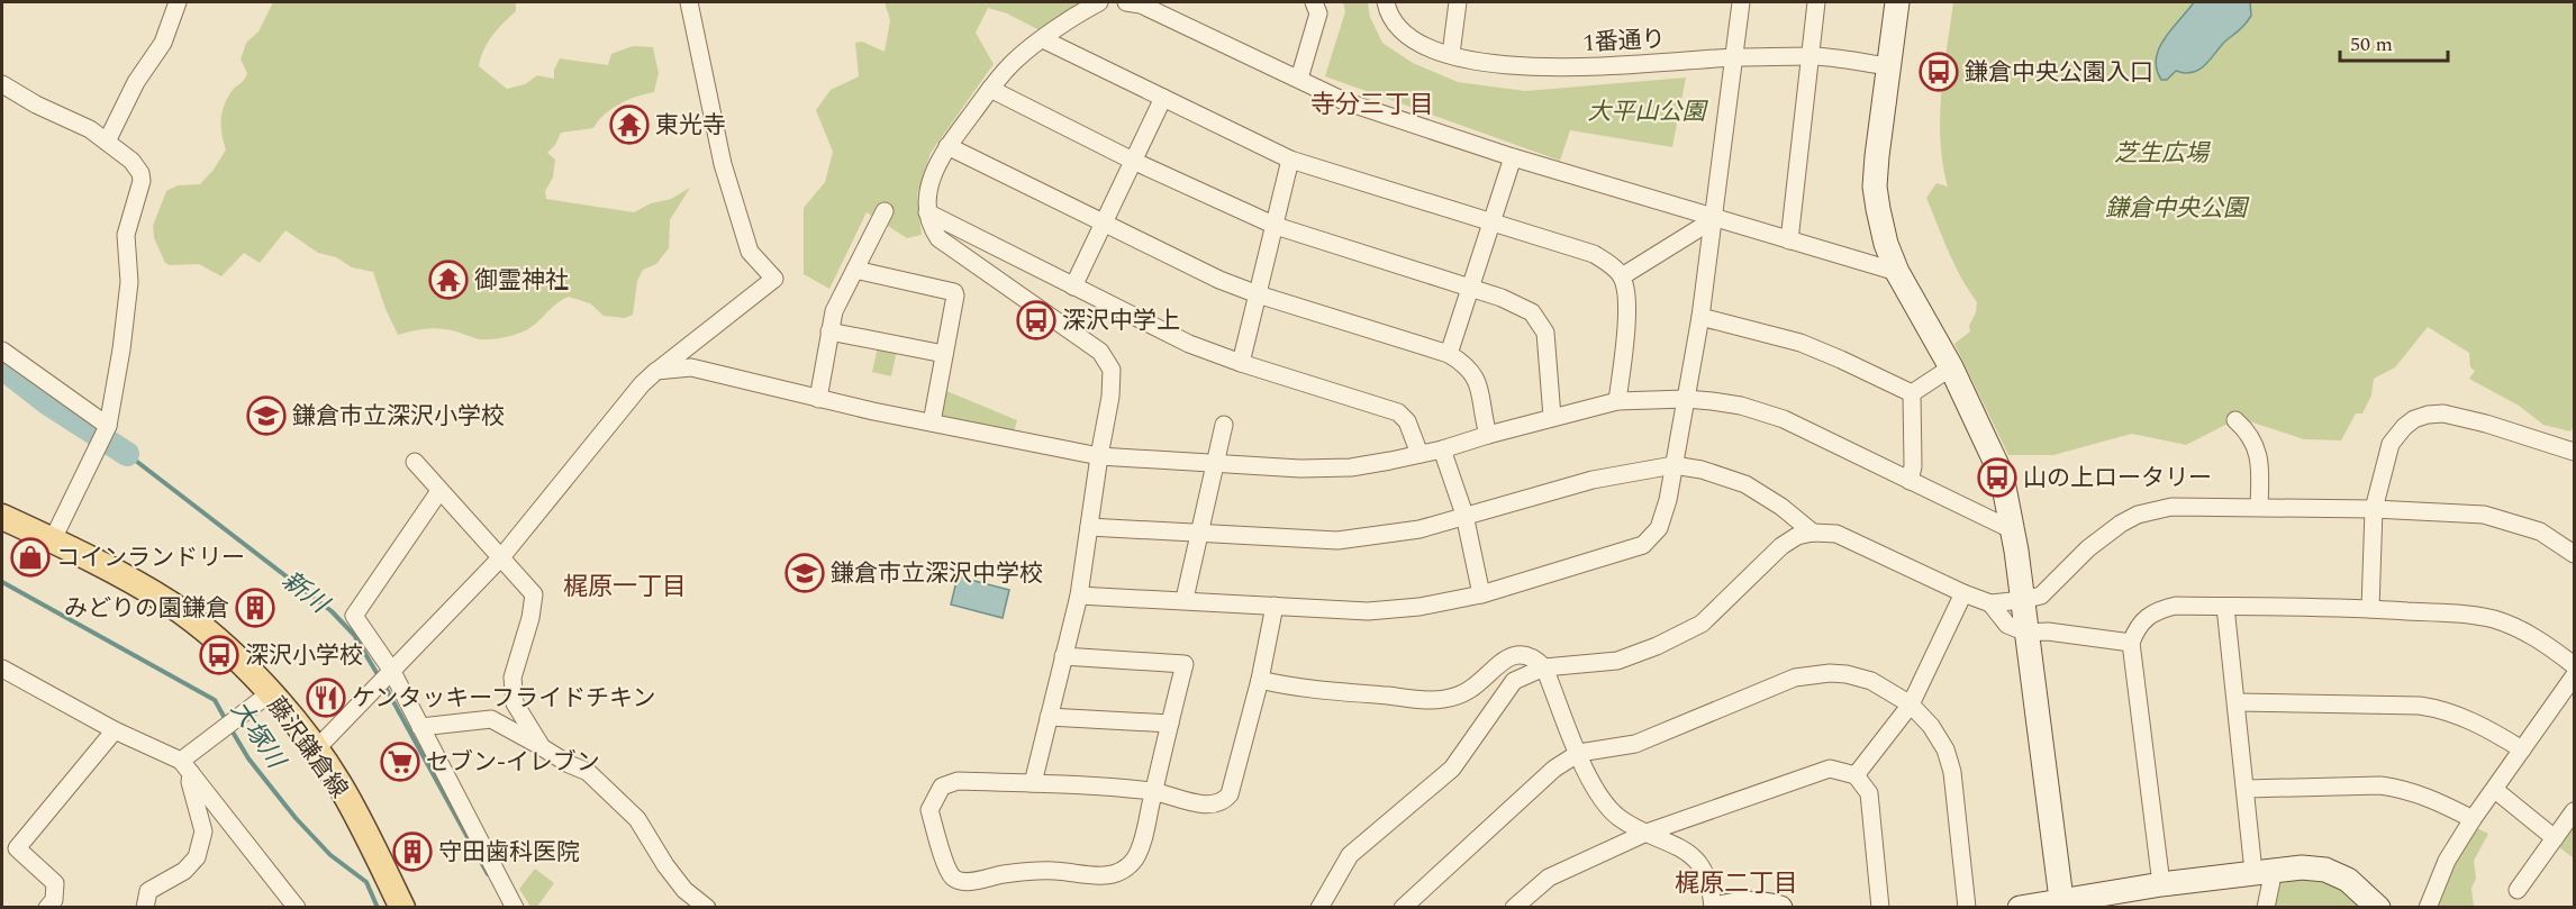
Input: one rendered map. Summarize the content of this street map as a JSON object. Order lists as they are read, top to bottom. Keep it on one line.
{"streets":{"main road":["藤沢鎌倉線"],"street":["1番通り"]},"districts":["寺分三丁目","梶原一丁目","梶原二丁目"],"water":["新川","大塚川"],"parks":["大平山公園","芝生広場","鎌倉中央公園"],"places":{"bus stop":["鎌倉中央公園入口","深沢中学上","山の上ロータリー","深沢小学校"],"temple":["東光寺","御霊神社"],"school or university":["鎌倉市立深沢小学校","鎌倉市立深沢中学校"],"shop":["コインランドリー"],"building":["みどりの園鎌倉","守田歯科医院"],"restaurant":["ケンタッキーフライドチキン"],"supermarket":["セブン-イレブン"]},"scale_bar":"50 m"}
